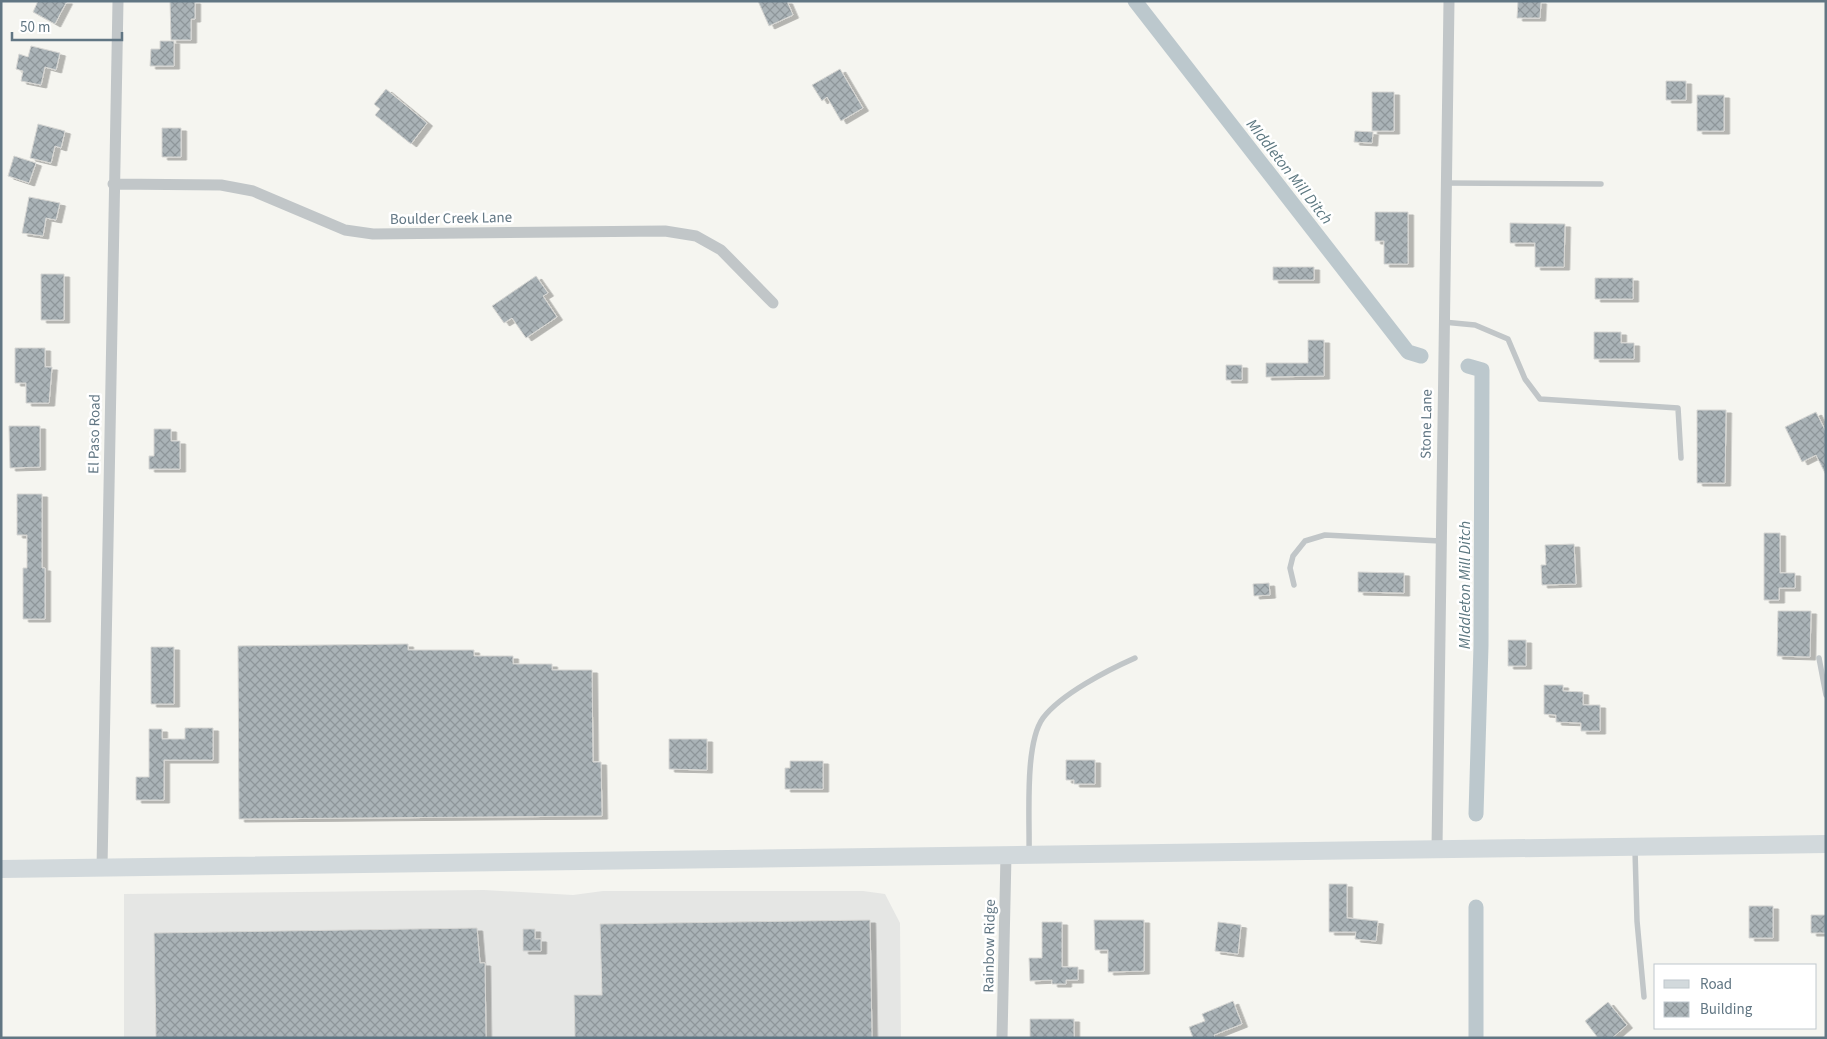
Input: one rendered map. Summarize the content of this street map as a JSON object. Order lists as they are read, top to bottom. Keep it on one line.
{"streets":{"street":["Boulder Creek Lane","Stone Lane","El Paso Road","Rainbow Ridge"]},"crossings":[["Boulder Creek Lane","El Paso Road"]],"water":["MIddleton Mill Ditch"],"legend":["Road","Building"],"scale_bar":"50 m"}
